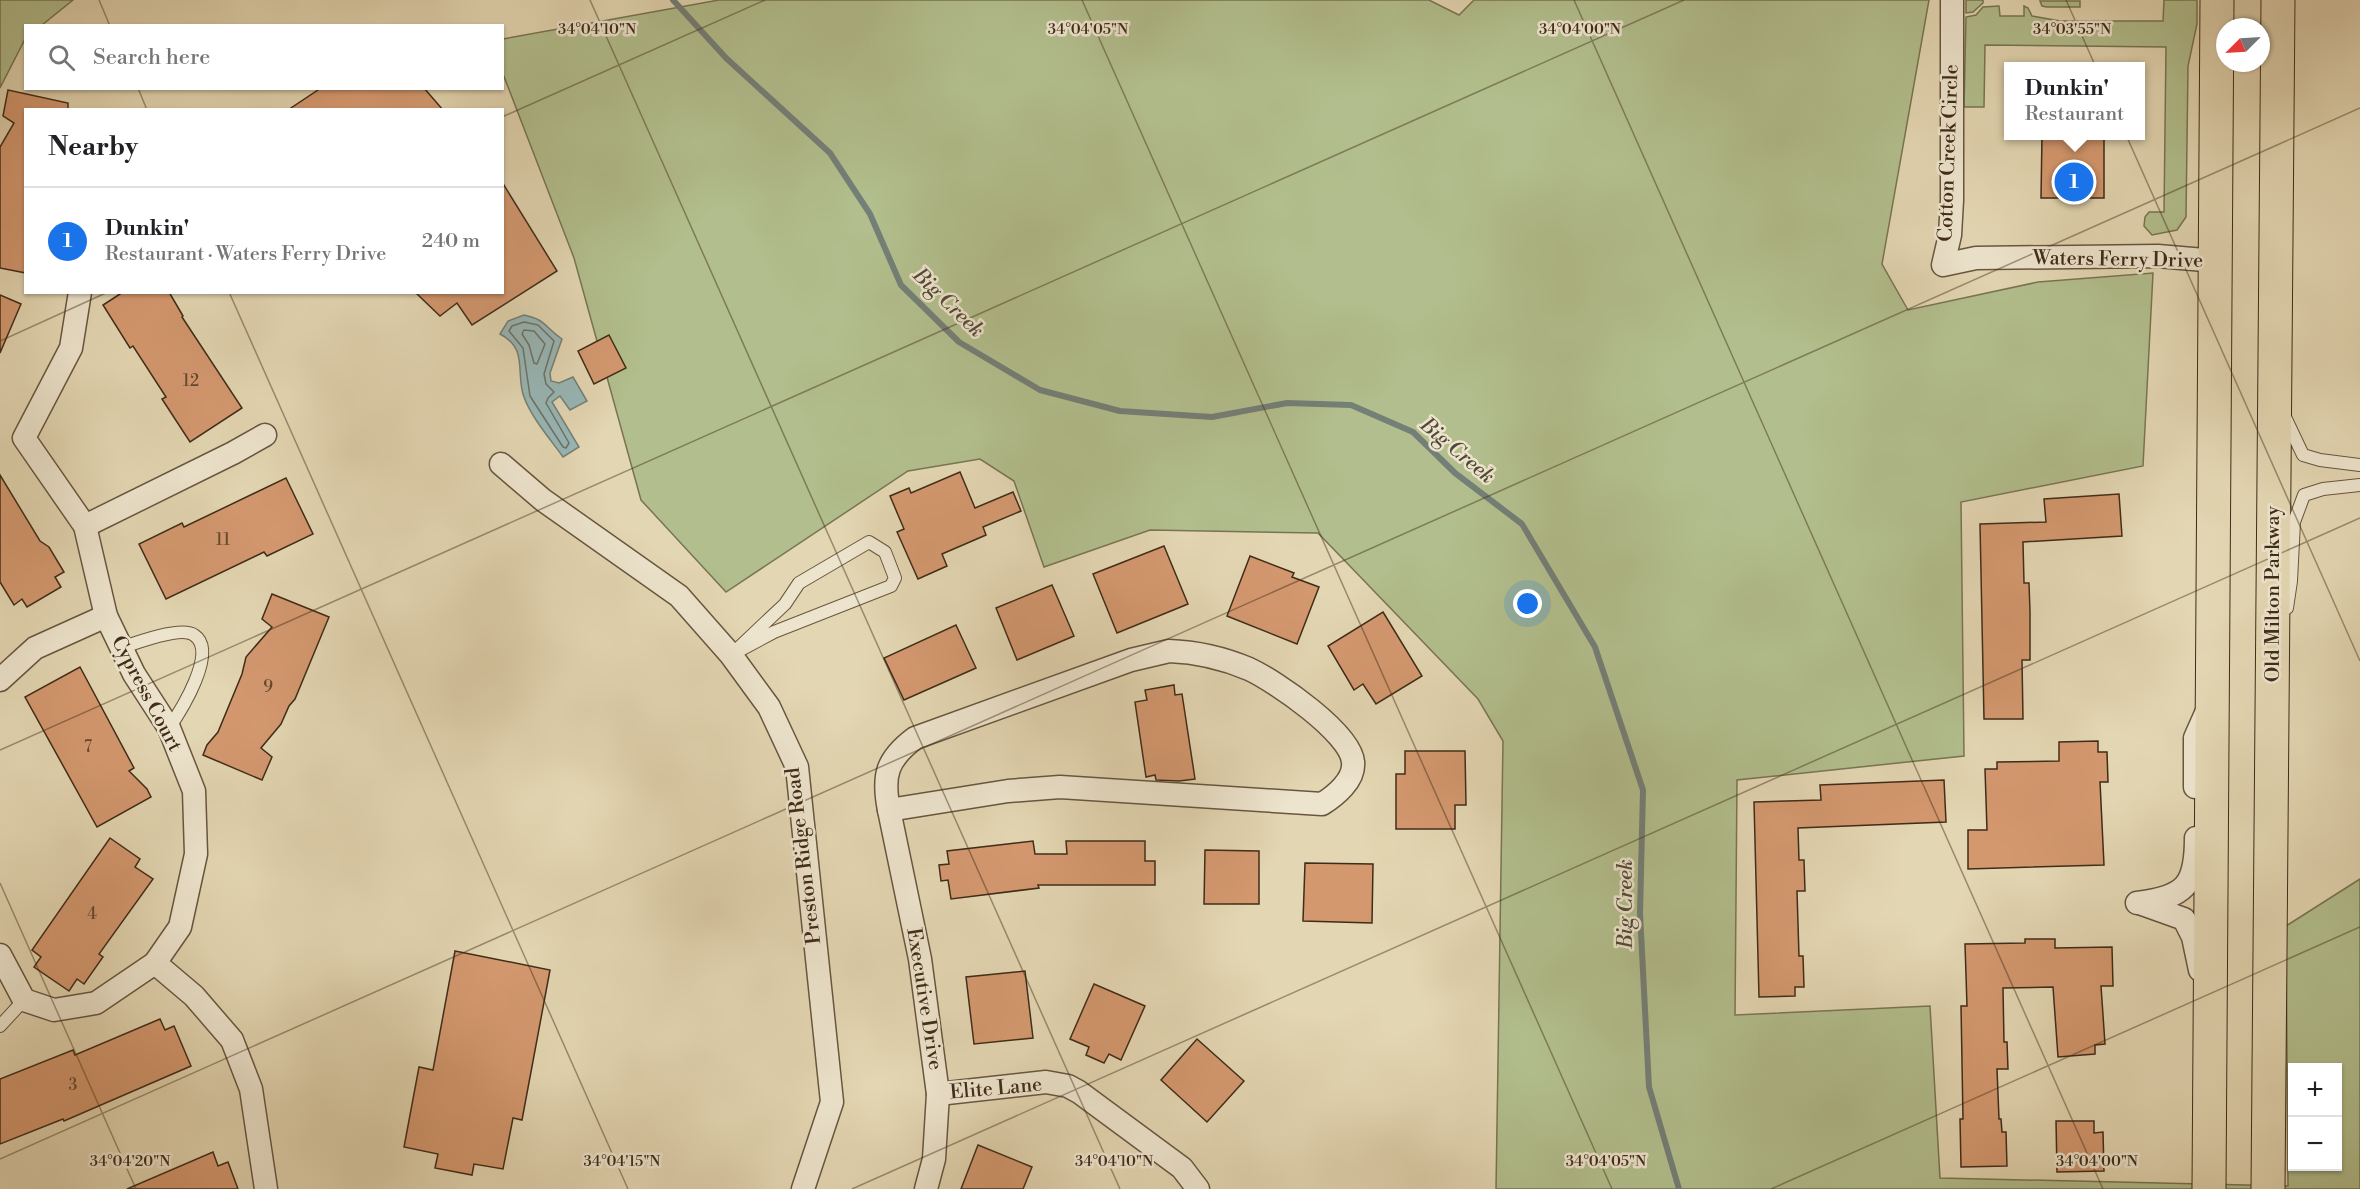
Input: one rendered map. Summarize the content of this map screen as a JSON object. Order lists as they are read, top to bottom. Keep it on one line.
{"streets":{"highway":["Old Milton Parkway"],"street":["Cotton Creek Circle","Waters Ferry Drive","Cypress Court","Preston Ridge Road","Executive Drive","Elite Lane"]},"crossings":[["Cotton Creek Circle","Waters Ferry Drive"],["Executive Drive","Elite Lane"]],"water":["Big Creek"],"house_numbers":["12","11","9","7","4","3"],"north":"bottom left","page":{"search":"Search here","popup":["Dunkin'","Restaurant"],"heading":"Nearby","pins":"1","list":[{"mark":"1","name":"Dunkin'","note":"Restaurant · Waters Ferry Drive","value":"240 m"}],"map_buttons":["+","−"]},"coordinates":["34°04'10\"N","34°04'05\"N","34°03'55\"N","34°04'00\"N","34°04'20\"N","34°04'15\"N"]}
